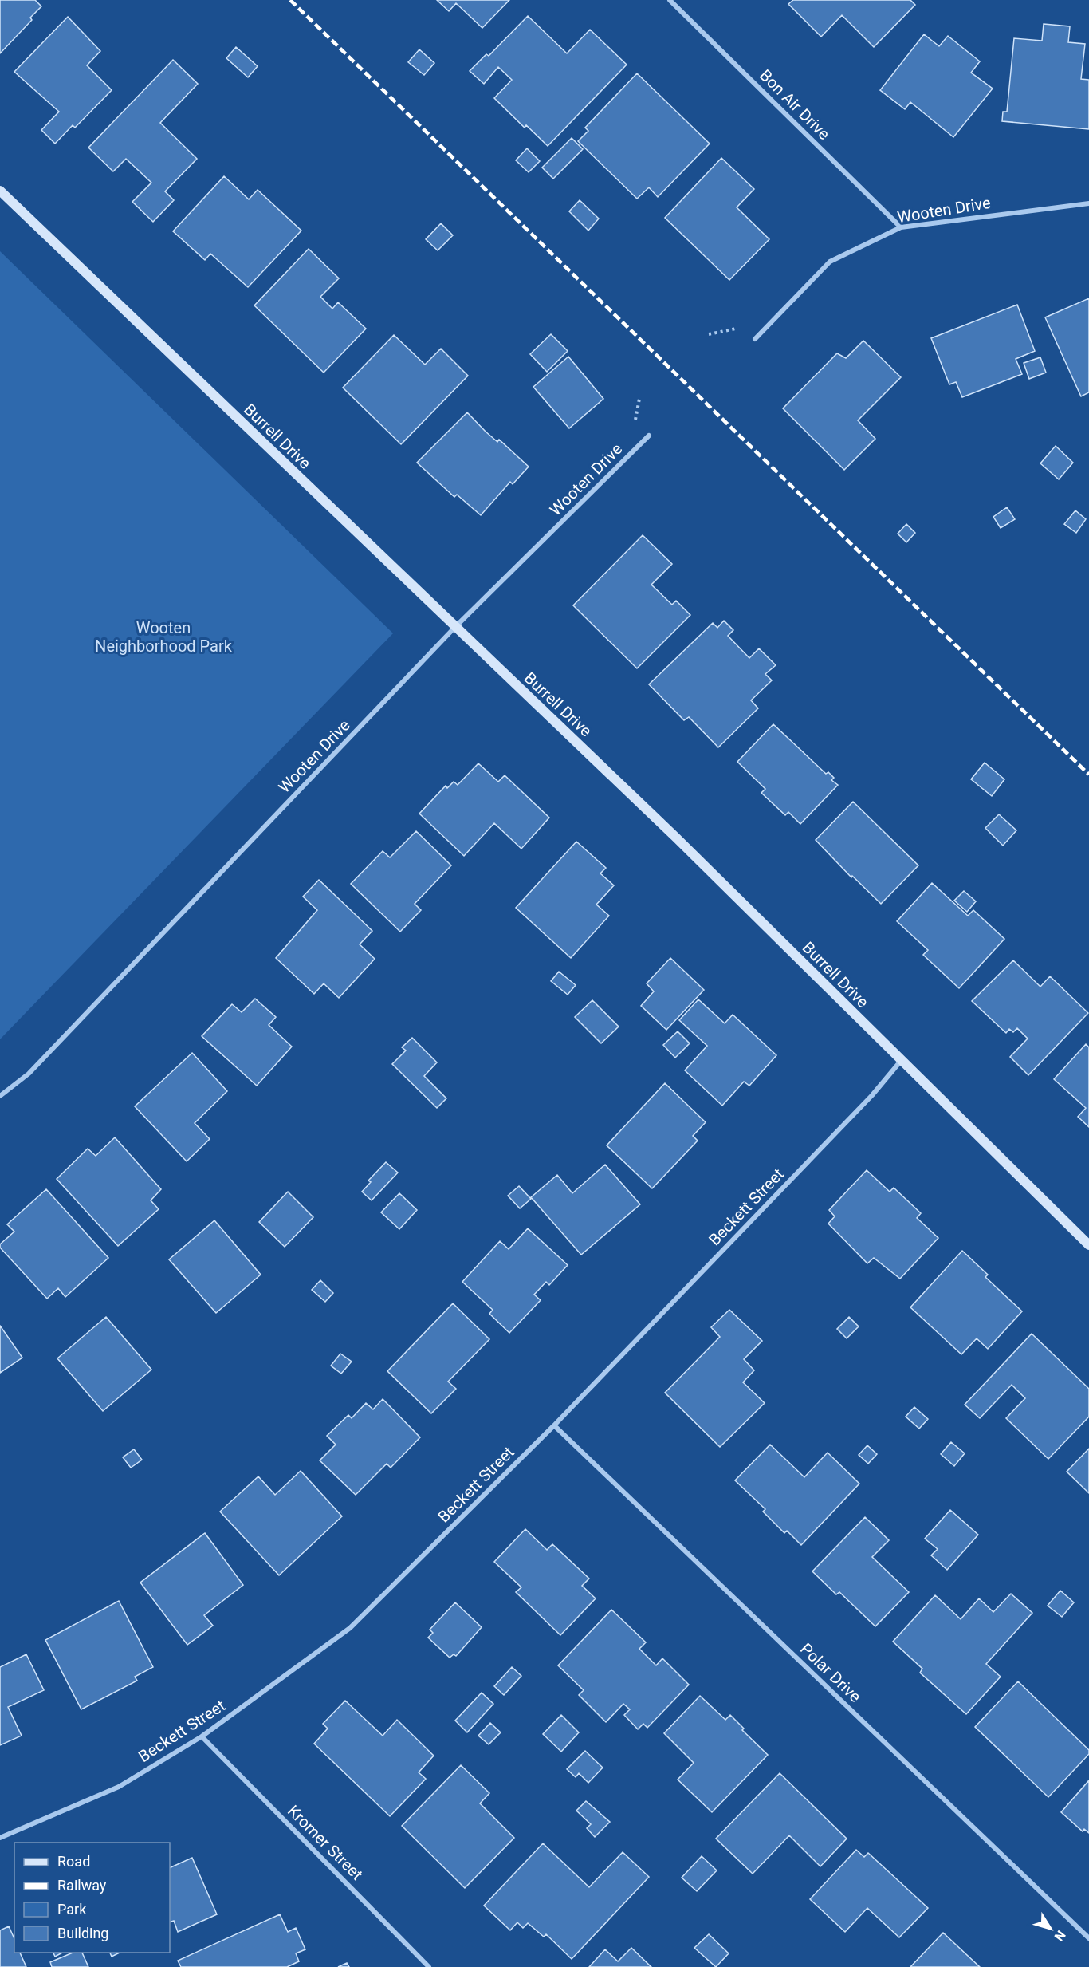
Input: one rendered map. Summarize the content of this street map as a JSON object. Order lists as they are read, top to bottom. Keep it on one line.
{"streets":{"street":["Bon Air Drive","Wooten Drive","Burrell Drive","Beckett Street","Polar Drive","Kromer Street"]},"crossings":[["Bon Air Drive","Wooten Drive"],["Wooten Drive","Burrell Drive"],["Burrell Drive","Beckett Street"],["Beckett Street","Polar Drive"],["Beckett Street","Kromer Street"]],"parks":["Wooten Neighborhood Park"],"legend":["Road","Railway","Park","Building"],"north":"bottom right"}
